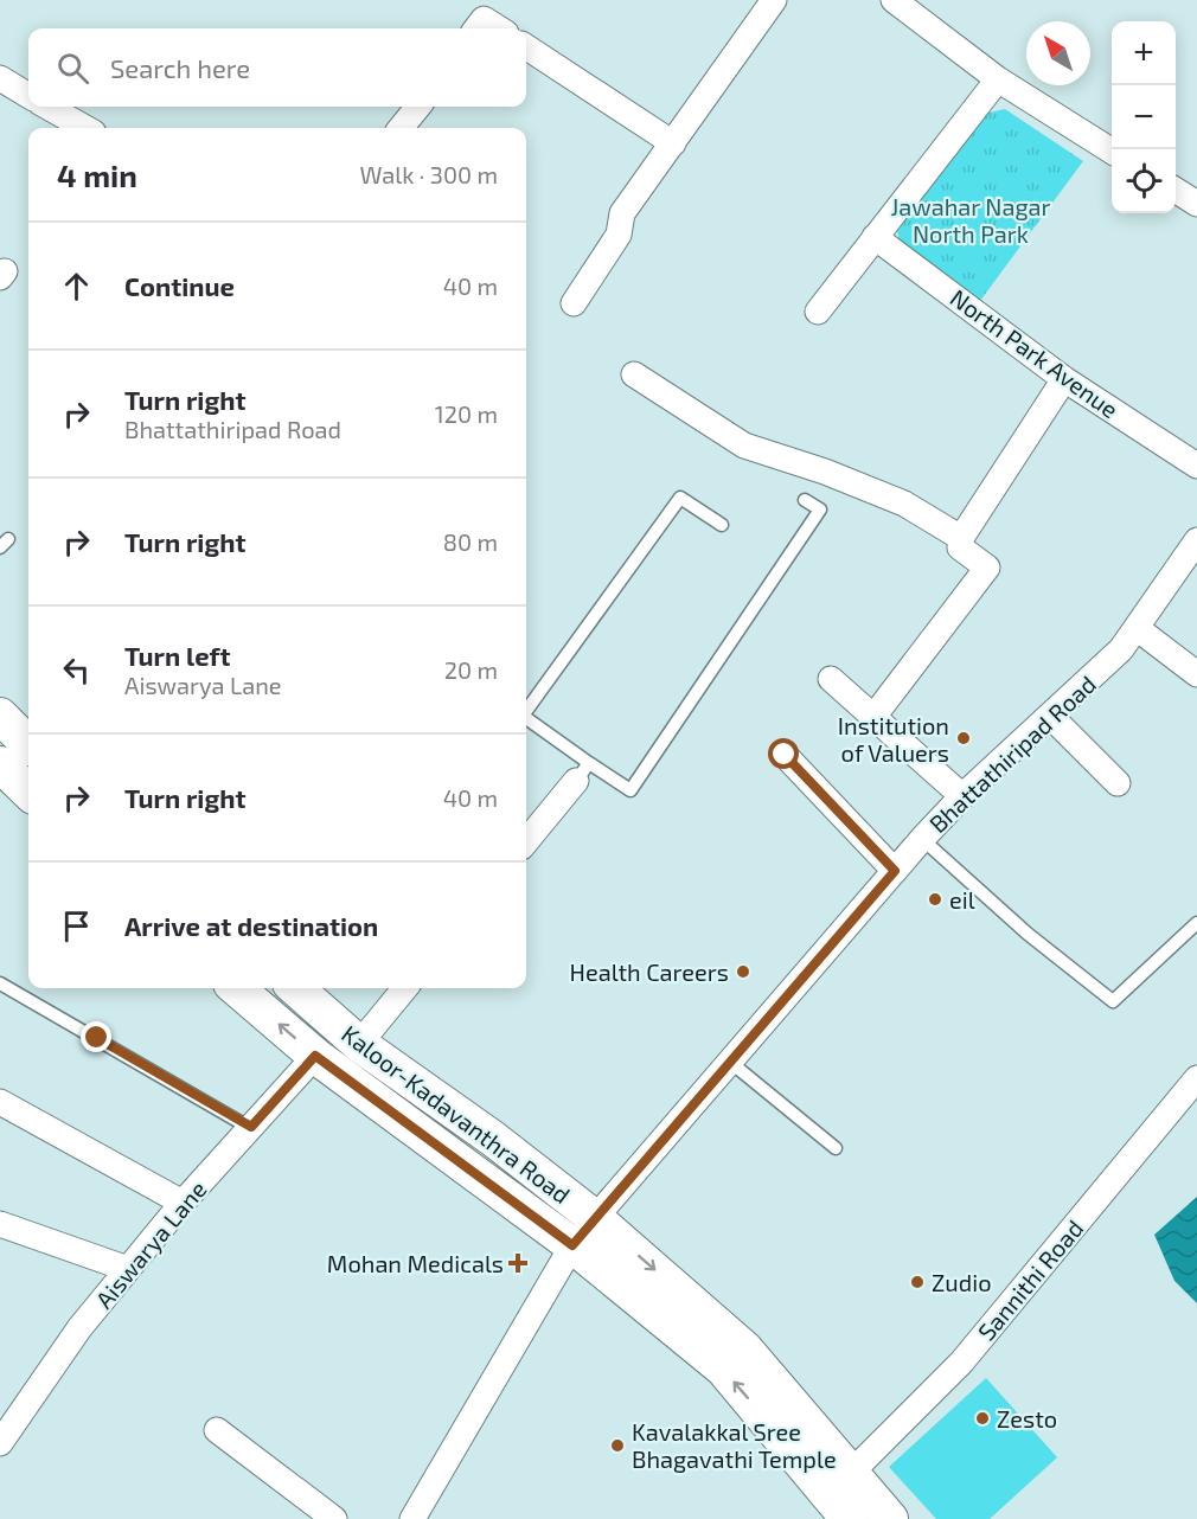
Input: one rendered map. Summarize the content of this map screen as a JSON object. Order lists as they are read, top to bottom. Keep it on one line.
{"streets":{"main road":["Kaloor-Kadavanthra Road"],"street":["North Park Avenue","Bhattathiripad Road","Aiswarya Lane","Sannithi Road"]},"crossings":[["Bhattathiripad Road","Kaloor-Kadavanthra Road"],["Kaloor-Kadavanthra Road","Aiswarya Lane"],["Kaloor-Kadavanthra Road","Sannithi Road"]],"parks":["Jawahar Nagar North Park"],"places":{"other":["Institution of Valuers","eil","Health Careers","Zudio","Zesto","Kavalakkal Sree Bhagavathi Temple"],"health":["Mohan Medicals"]},"north":"top left","page":{"map_buttons":["+","−"],"search":"Search here","heading":["4 min","Walk · 300 m"],"list":[["Continue","40 m"],["Turn right","Bhattathiripad Road","120 m"],["Turn right","80 m"],["Turn left","Aiswarya Lane","20 m"],["Turn right","40 m"],"Arrive at destination"]}}
